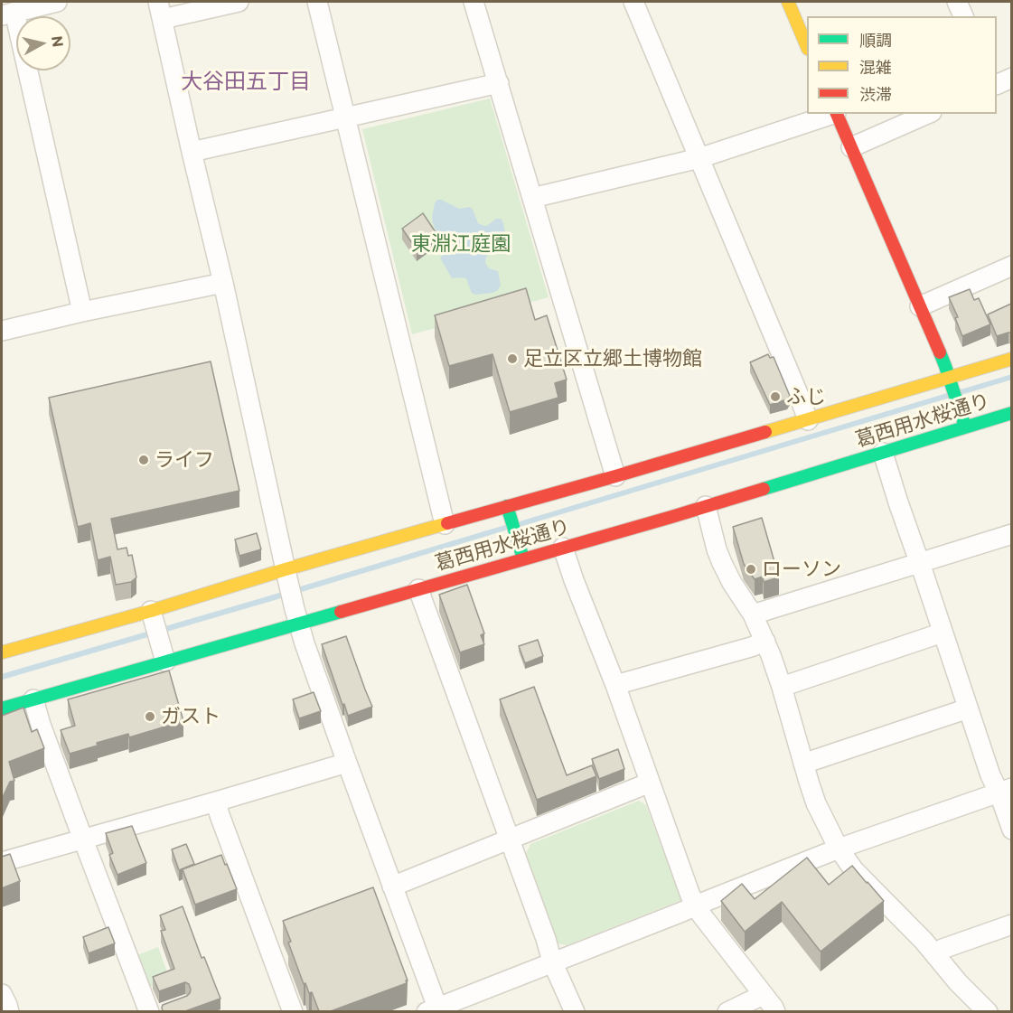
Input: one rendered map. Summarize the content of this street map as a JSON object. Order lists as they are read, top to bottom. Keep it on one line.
{"streets":{"street":["葛西用水桜通り"]},"districts":["大谷田五丁目"],"parks":["東淵江庭園"],"places":["足立区立郷土博物館","ふじ","ライフ","ローソン","ガスト"],"legend":["順調","混雑","渋滞"],"north":"right"}
